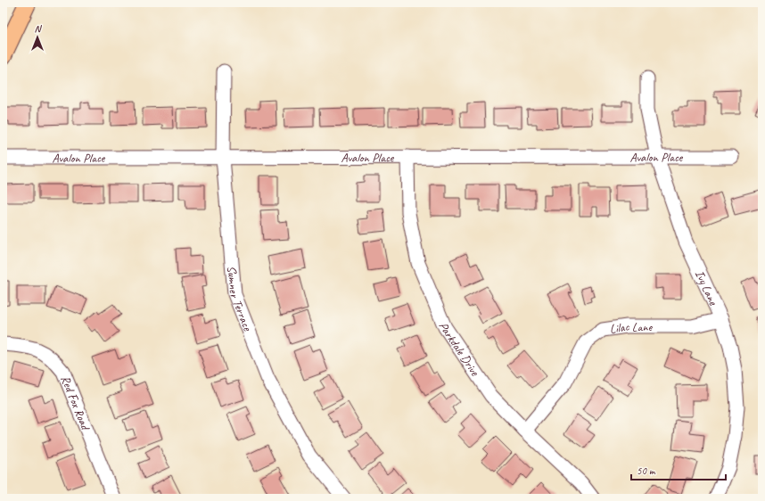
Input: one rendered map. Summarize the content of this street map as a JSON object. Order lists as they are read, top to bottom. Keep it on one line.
{"streets":{"street":["Avalon Place","Ivy Lane","Sumner Terrace","Lilac Lane","Parkdale Drive","Red Fox Road"]},"crossings":[["Avalon Place","Ivy Lane"],["Avalon Place","Sumner Terrace"],["Avalon Place","Parkdale Drive"],["Ivy Lane","Lilac Lane"],["Lilac Lane","Parkdale Drive"]],"scale_bar":"50 m","north":"top"}
